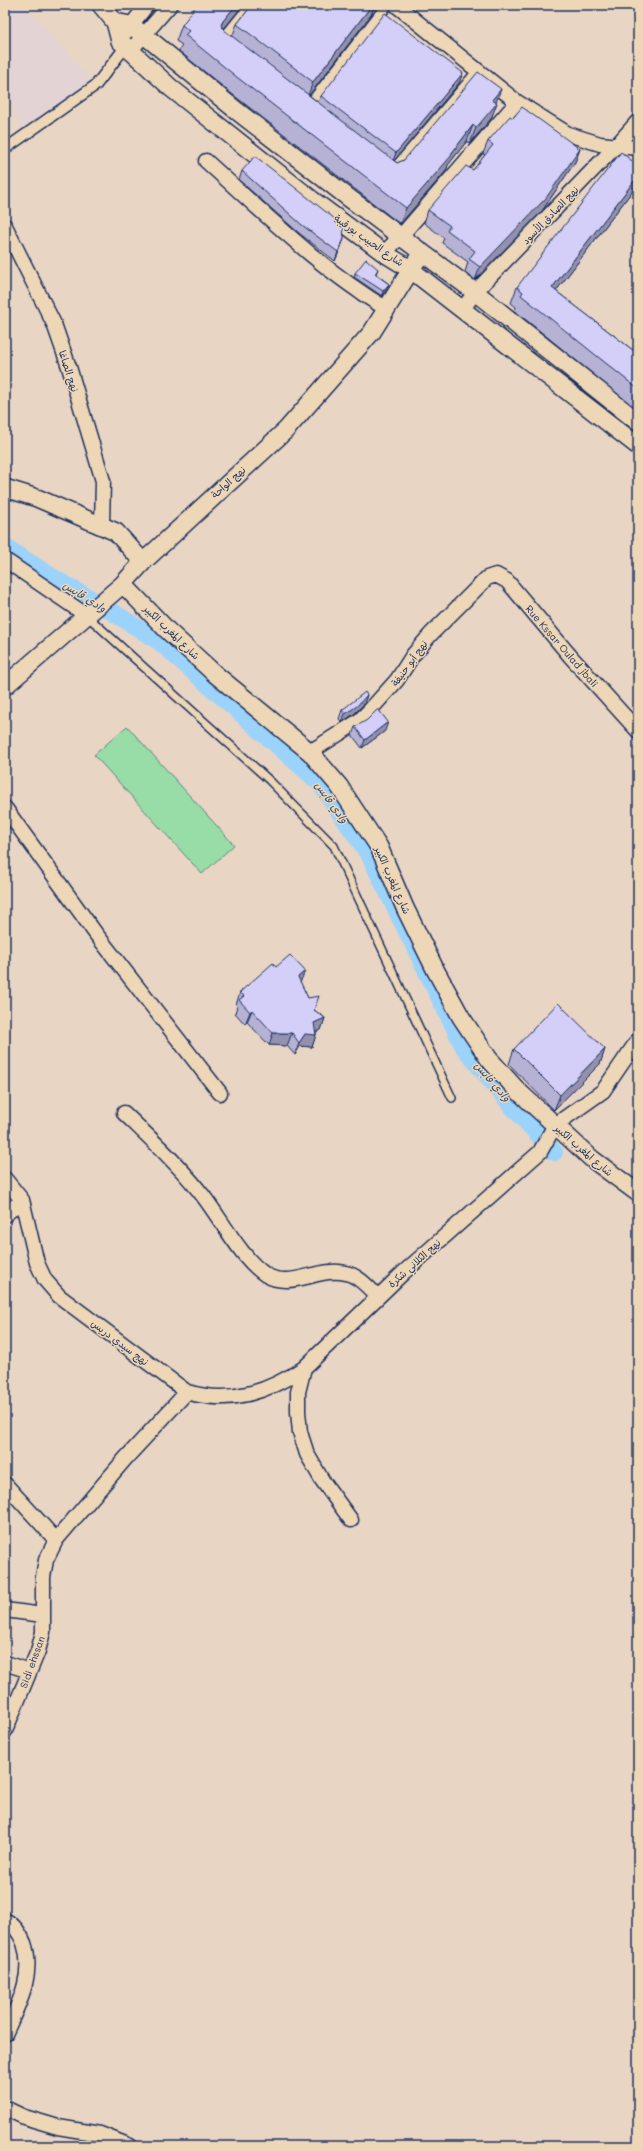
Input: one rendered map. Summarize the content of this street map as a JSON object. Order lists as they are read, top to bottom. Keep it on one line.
{"streets":{"street":["نهج الصادق الأسود","شارع الحبيب بورقيبة","نهج الصاغا","نهج الواحة","شارع المغرب الكبير","Rue Kssar Oulad jbali","نهج أبو حنيفة","نهج الكلاني شكرة","نهج سيدي دريس","Sidi ehssan"]},"crossings":[["نهج الصادق الأسود","شارع الحبيب بورقيبة"],["شارع الحبيب بورقيبة","نهج الواحة"],["نهج الواحة","شارع المغرب الكبير"],["شارع المغرب الكبير","نهج أبو حنيفة"],["شارع المغرب الكبير","نهج الكلاني شكرة"],["Rue Kssar Oulad jbali","نهج أبو حنيفة"],["نهج الكلاني شكرة","نهج سيدي دريس"],["نهج سيدي دريس","Sidi ehssan"]],"water":["وادي قابس"]}
